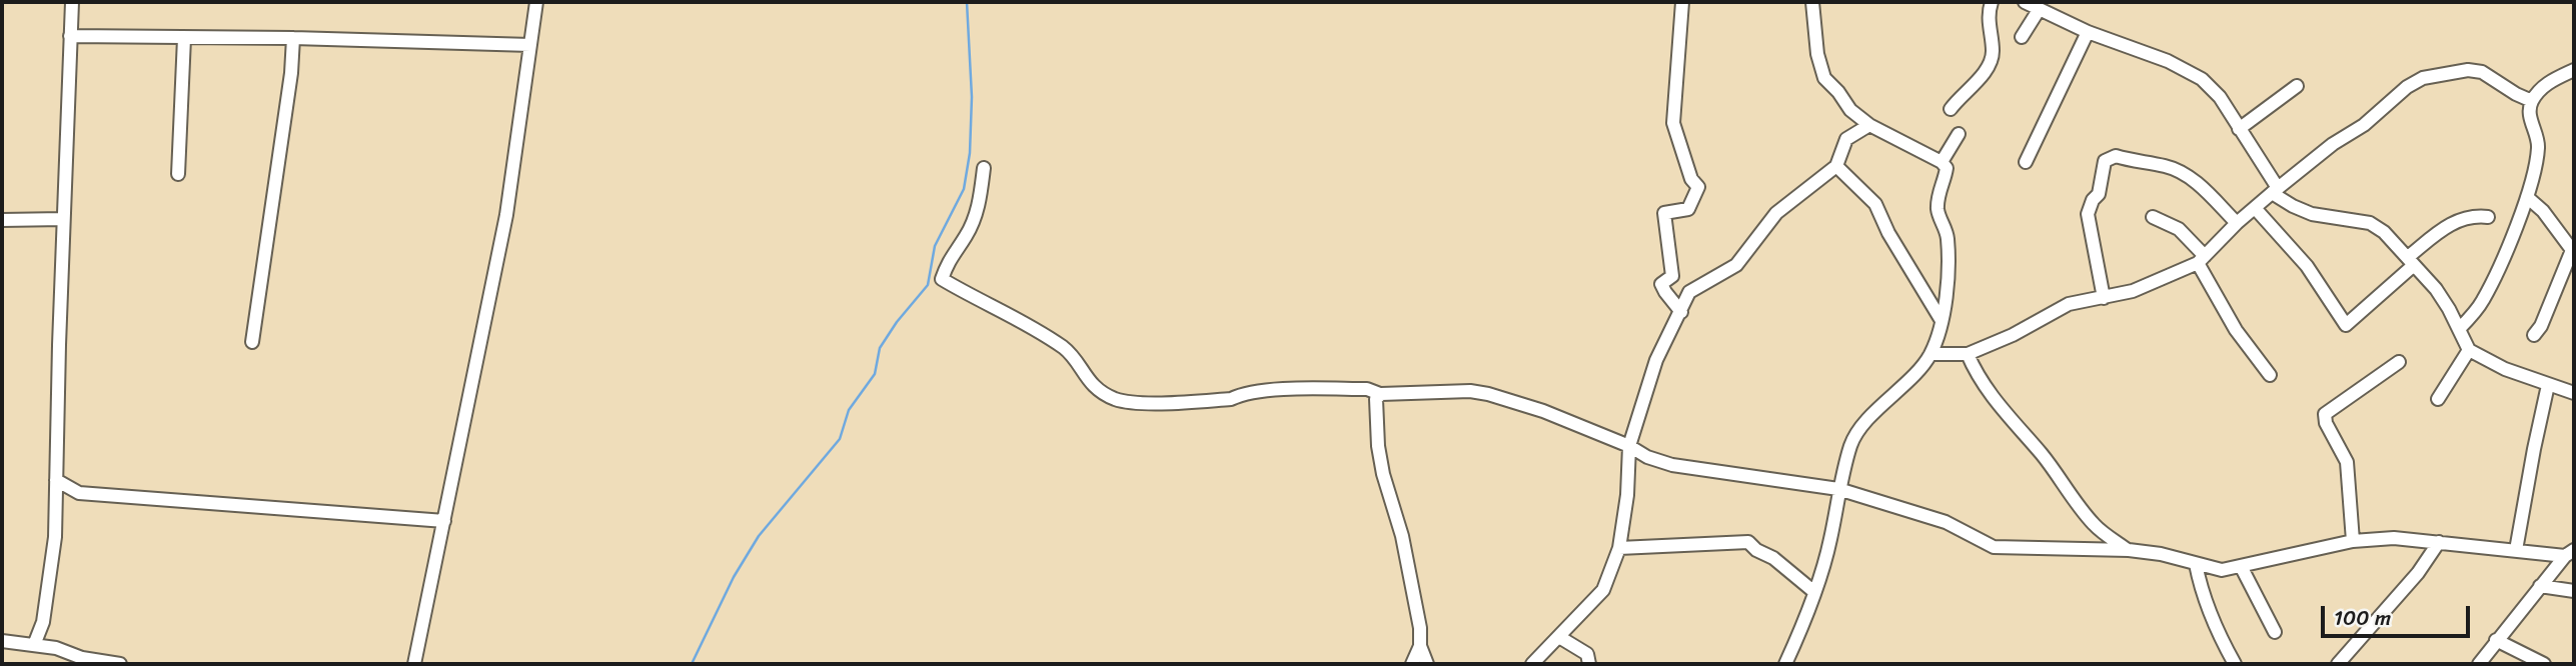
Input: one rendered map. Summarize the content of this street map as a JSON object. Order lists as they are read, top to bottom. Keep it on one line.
{"scale_bar":"100 m"}
